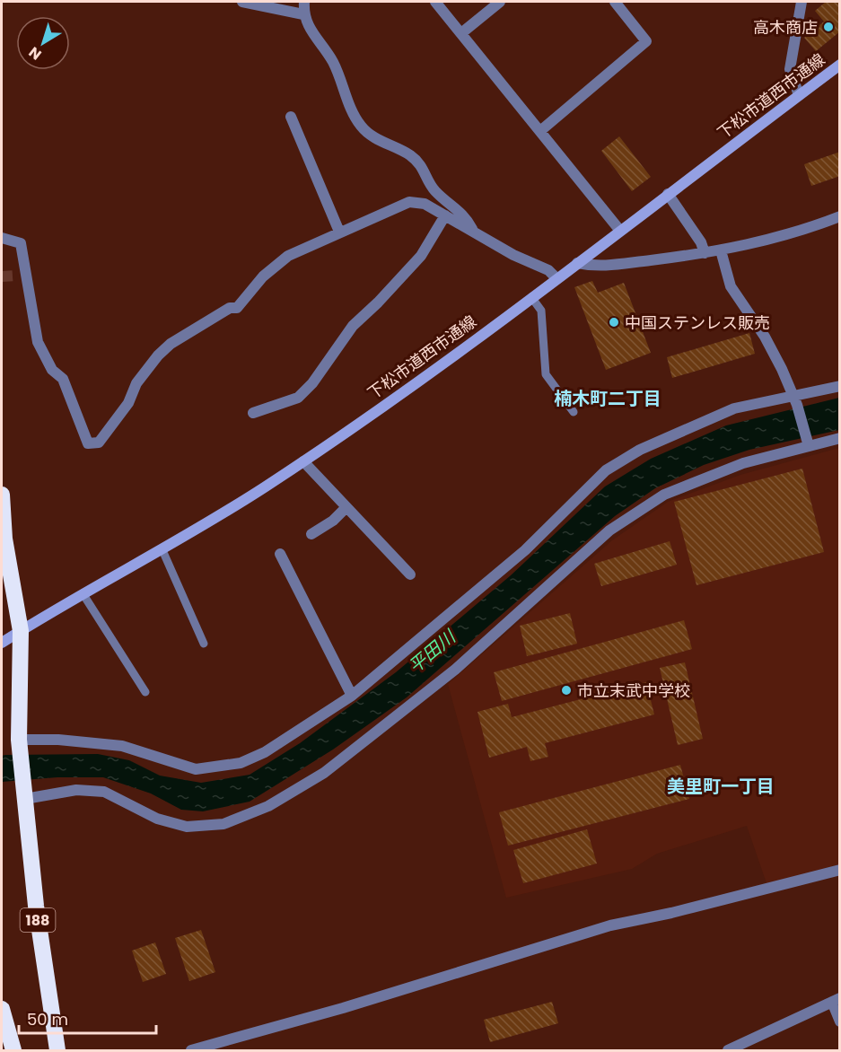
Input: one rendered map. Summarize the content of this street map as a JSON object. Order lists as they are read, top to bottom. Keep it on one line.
{"streets":{"highway":["188"],"street":["下松市道西市通線"]},"crossings":[["下松市道西市通線","188"]],"districts":["楠木町二丁目","美里町一丁目"],"water":["平田川"],"places":["高木商店","中国ステンレス販売","市立末武中学校"],"scale_bar":"50 m","north":"bottom left"}
